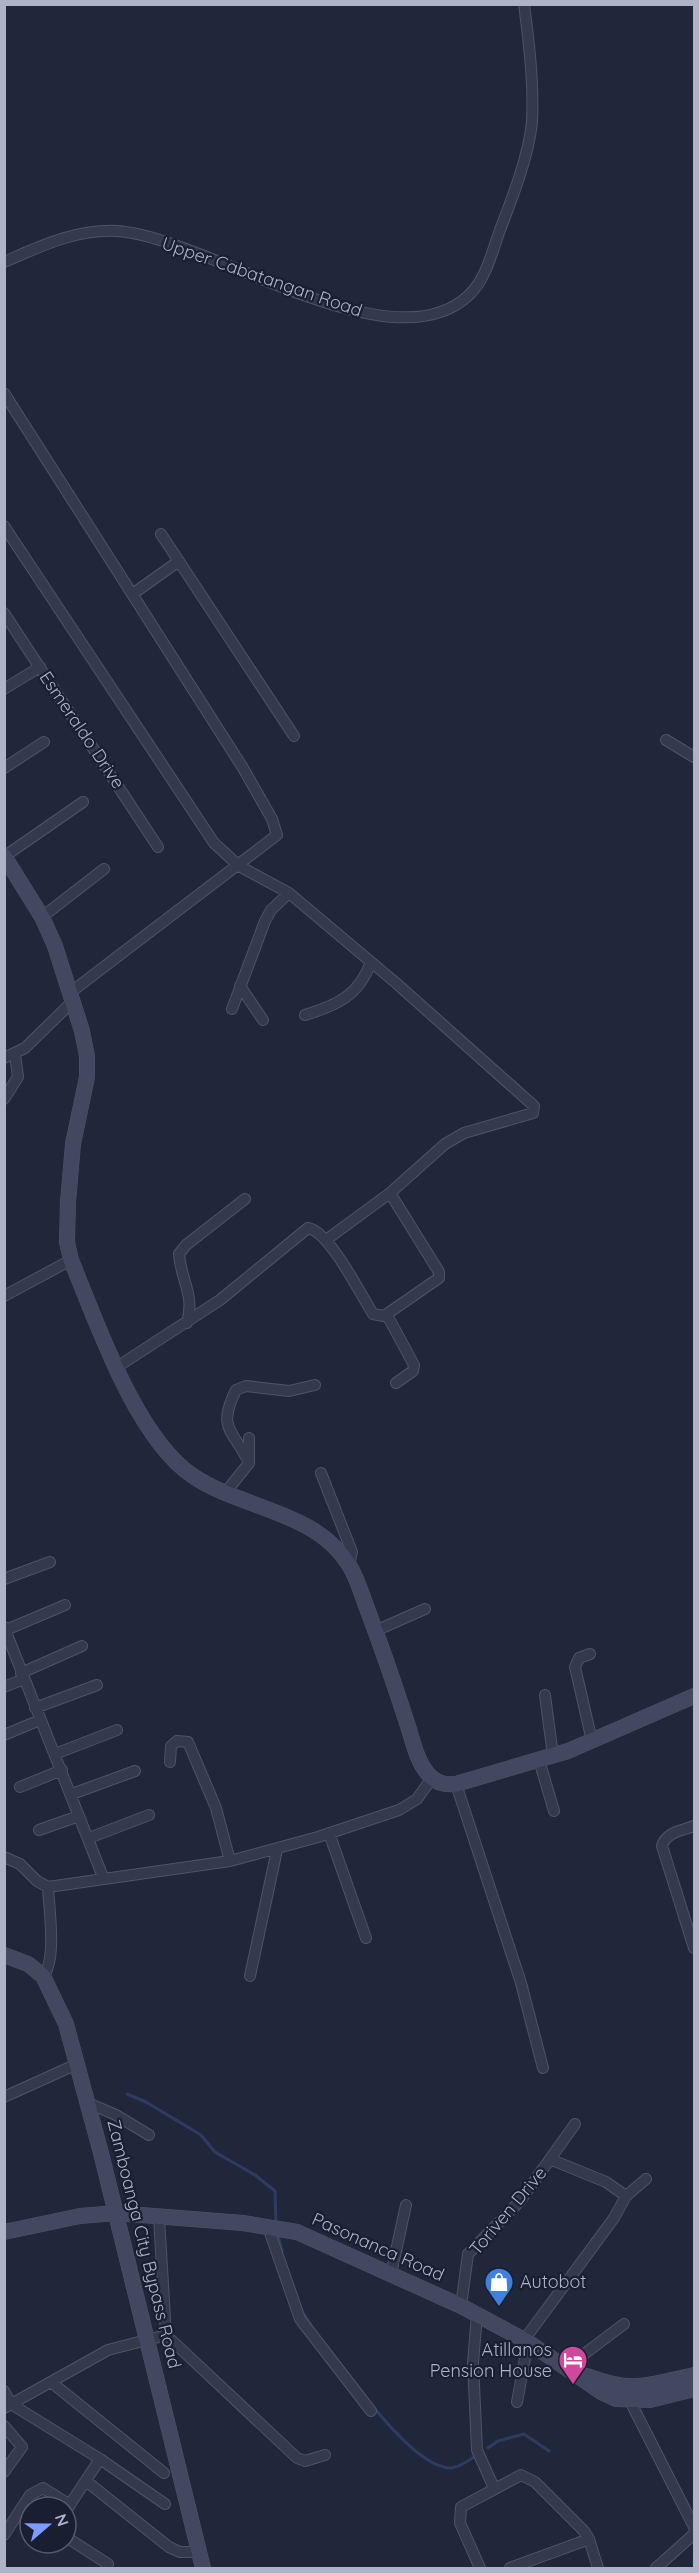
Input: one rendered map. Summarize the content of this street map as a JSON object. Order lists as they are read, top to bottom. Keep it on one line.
{"streets":{"street":["Upper Cabatangan Road","Esmeraldo Drive","Toriven Drive","Zamboanga City Bypass Road","Pasonanca Road"]},"crossings":[["Toriven Drive","Pasonanca Road"],["Zamboanga City Bypass Road","Pasonanca Road"]],"places":{"shop":["Autobot"],"hotel":["Atillanos Pension House"]},"north":"right"}
